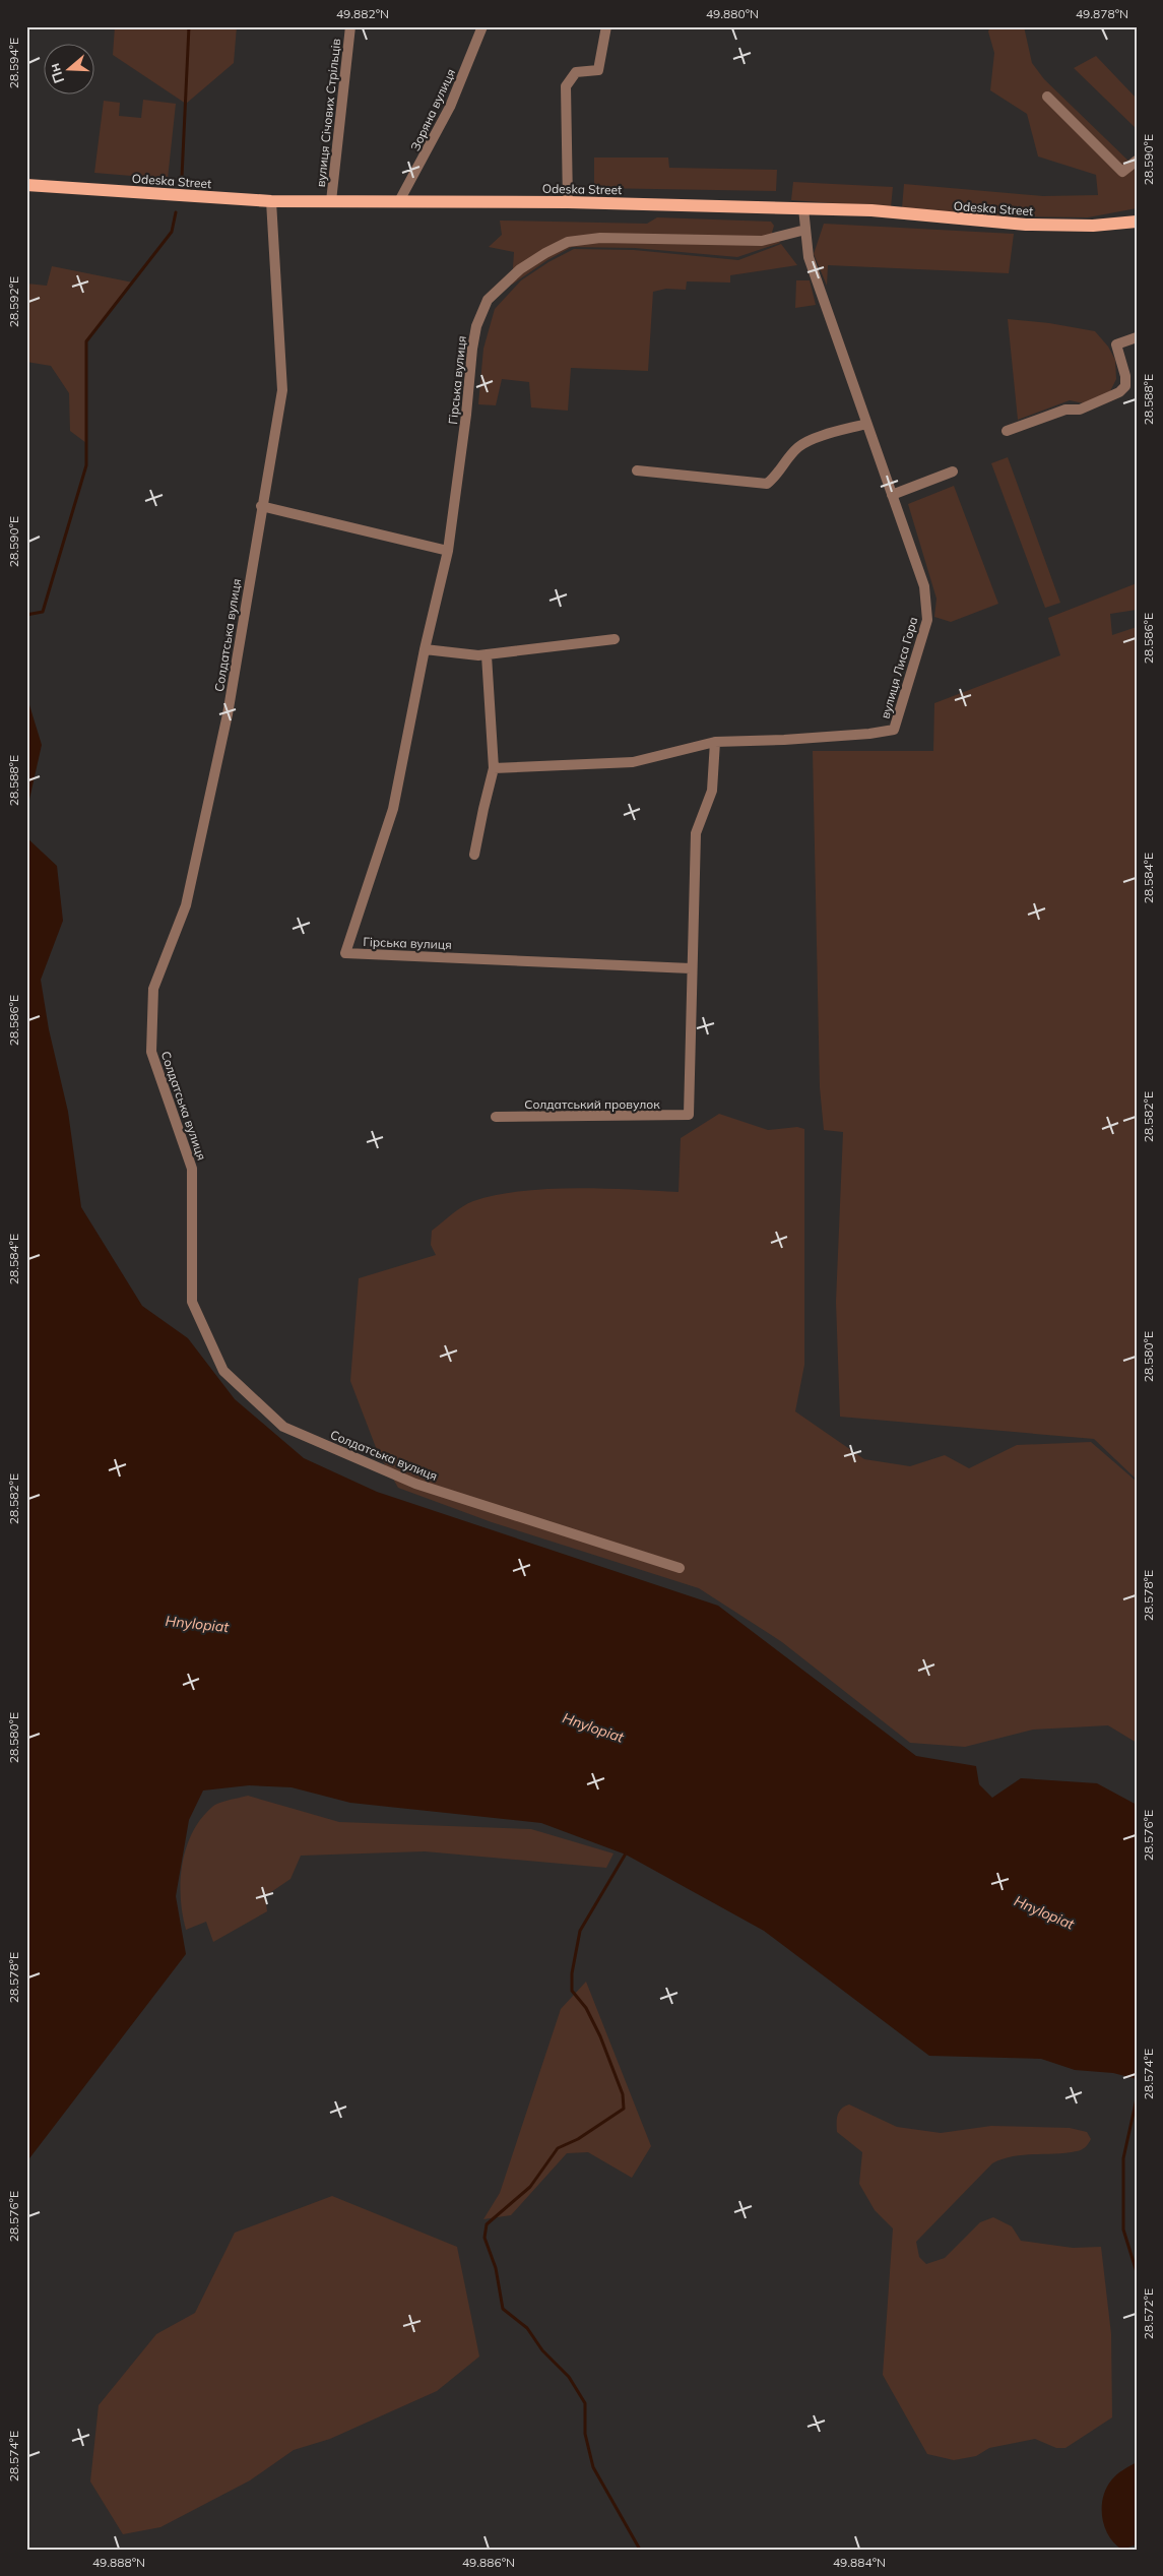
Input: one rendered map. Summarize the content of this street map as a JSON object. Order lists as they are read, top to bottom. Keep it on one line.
{"streets":{"main road":["Odeska Street"],"street":["Зоряна вулиця","вулиця Січових Стрільців","Гірська вулиця","Солдатська вулиця","вулиця Лиса Гора","Солдатський провулок"]},"crossings":[["Зоряна вулиця","Odeska Street"],["вулиця Січових Стрільців","Odeska Street"],["Odeska Street","Солдатська вулиця"],["Odeska Street","вулиця Лиса Гора"],["Гірська вулиця","вулиця Лиса Гора"],["Гірська вулиця","Солдатський провулок"]],"water":["Hnylopiat"],"north":"left","coordinates":["49.882°N","49.880°N","49.878°N","28.594°E","28.590°E","28.592°E","28.588°E","28.586°E","28.584°E","28.582°E","28.580°E","28.578°E","28.576°E","28.574°E","28.572°E","49.888°N","49.886°N","49.884°N"]}
